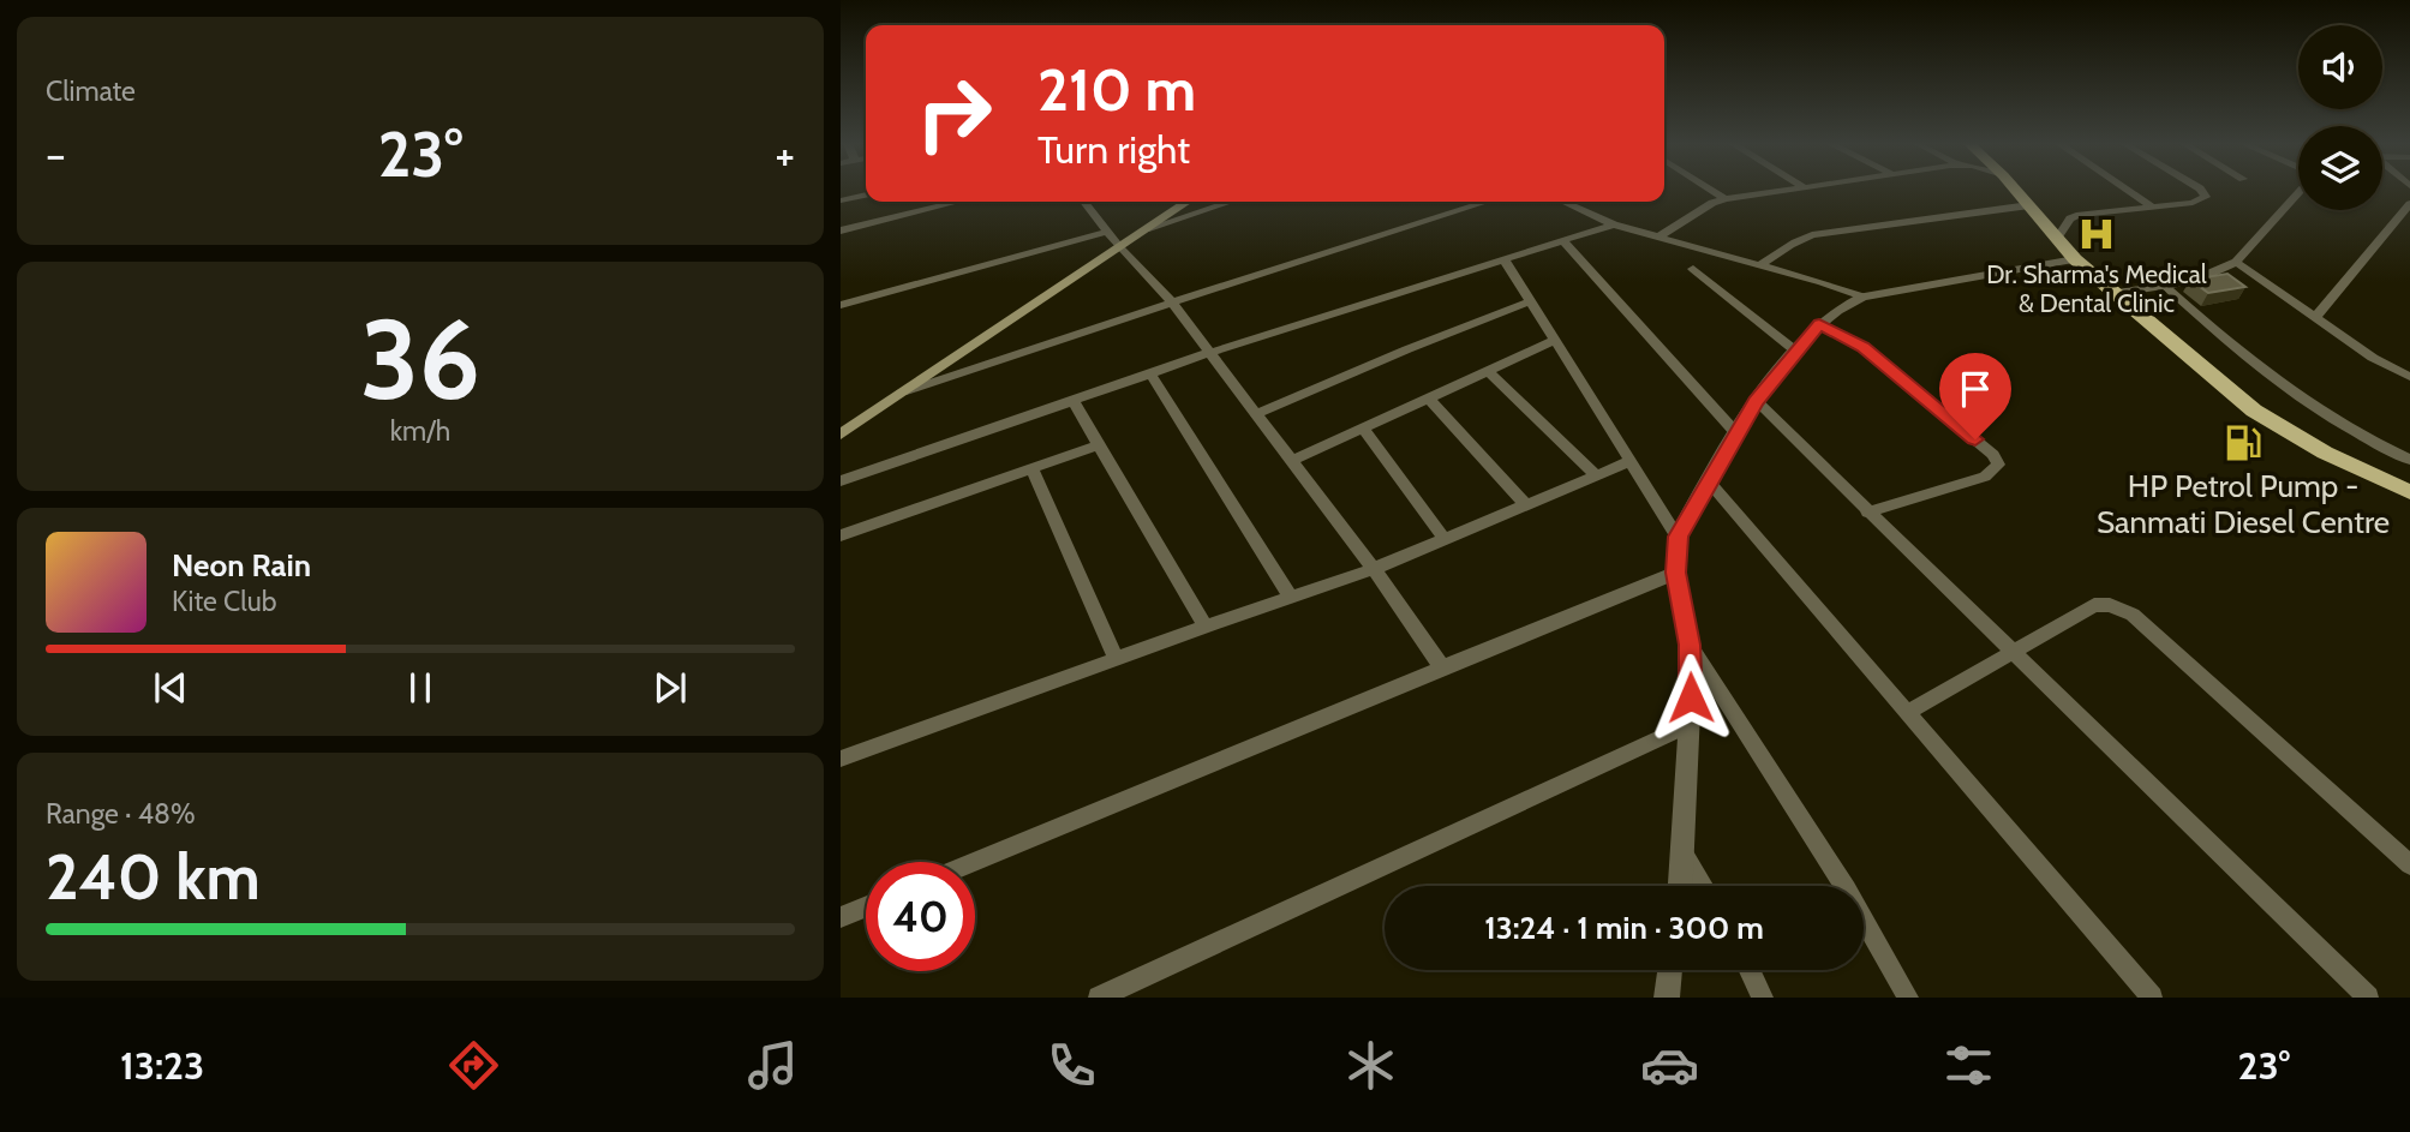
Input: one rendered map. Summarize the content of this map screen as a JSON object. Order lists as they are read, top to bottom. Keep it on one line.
{"places":{"hospital":["Dr. Sharma's Medical & Dental Clinic"],"fuel station":["HP Petrol Pump - Sanmati Diesel Centre"]},"page":{"tile":["Climate",["36","km/h"],["Range · 48%","240 km"]],"turn":["210 m","Turn right"],"heat":["−","23°","+"],"song":["Neon Rain","Kite Club"],"limit":"40","trip":"13:24 · 1 min · 300 m","tabs":["13:23","23°"]}}
